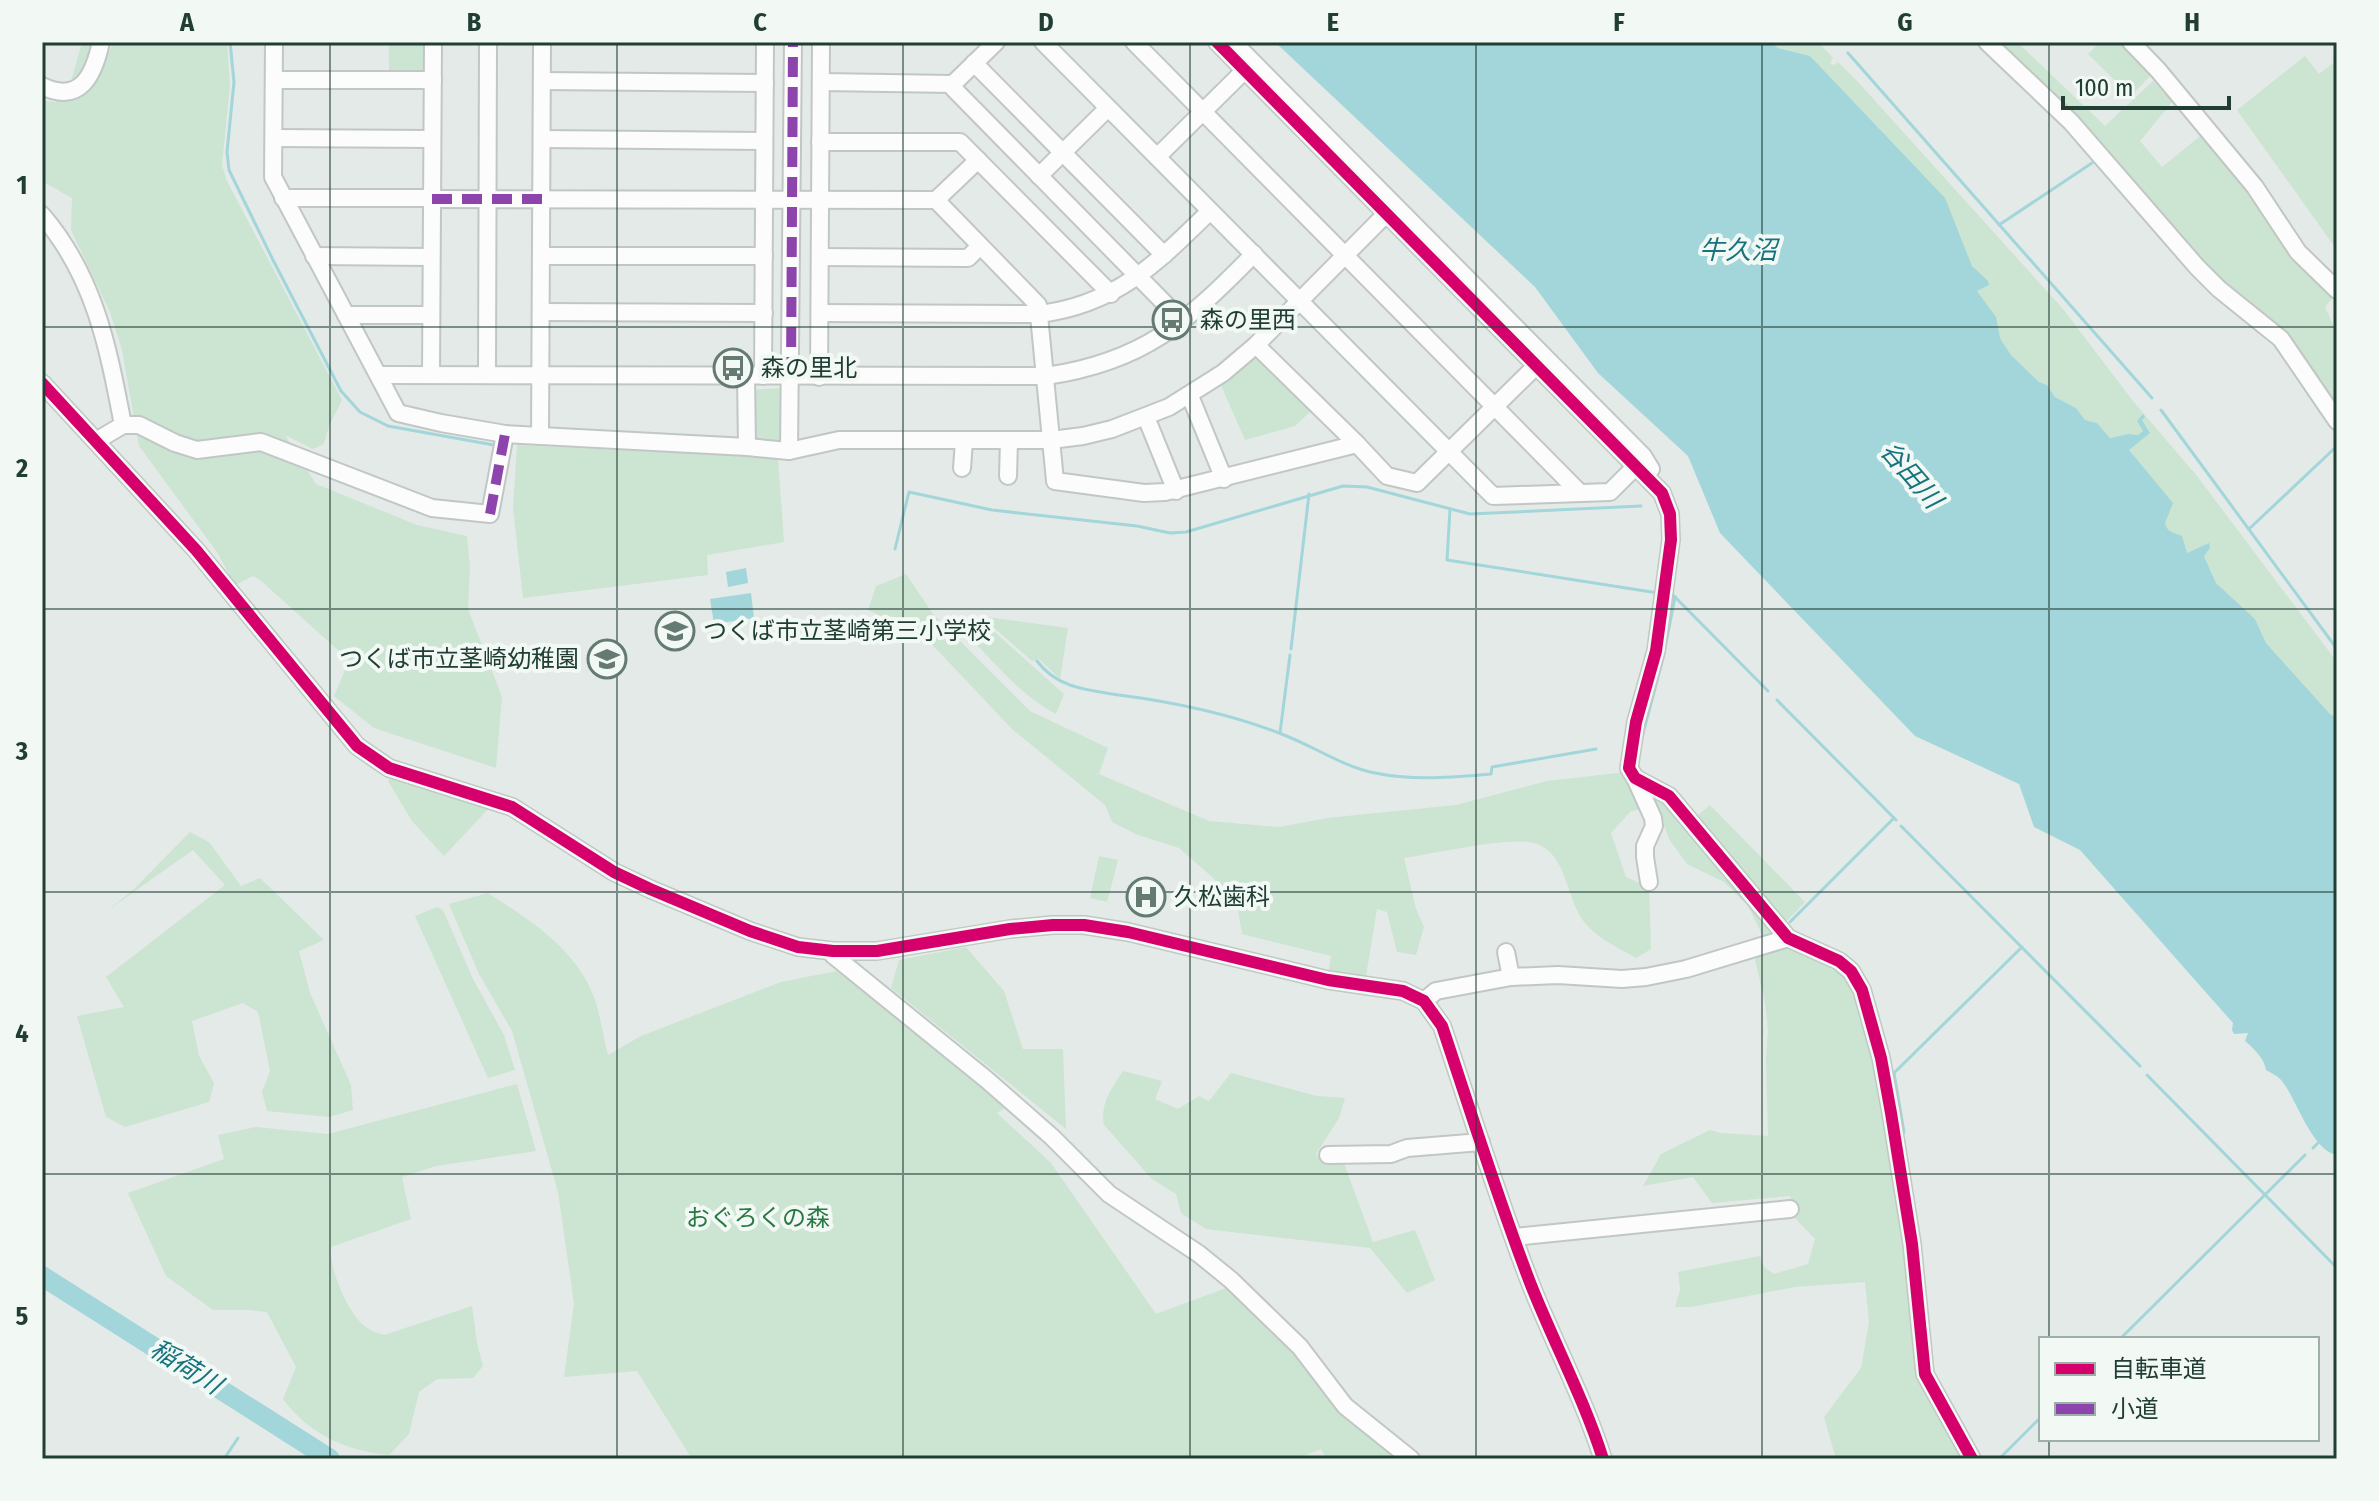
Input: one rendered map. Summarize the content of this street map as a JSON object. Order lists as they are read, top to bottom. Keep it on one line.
{"water":["牛久沼","谷田川","稲荷川"],"parks":["おぐろくの森"],"places":{"bus stop":["森の里西","森の里北"],"school or university":["つくば市立茎崎第三小学校","つくば市立茎崎幼稚園"],"hospital":["久松歯科"]},"legend":["自転車道","小道"],"scale_bar":"100 m","grid":{"columns":["A","B","C","D","E","F","G","H"],"rows":["1","2","3","4","5"]}}
